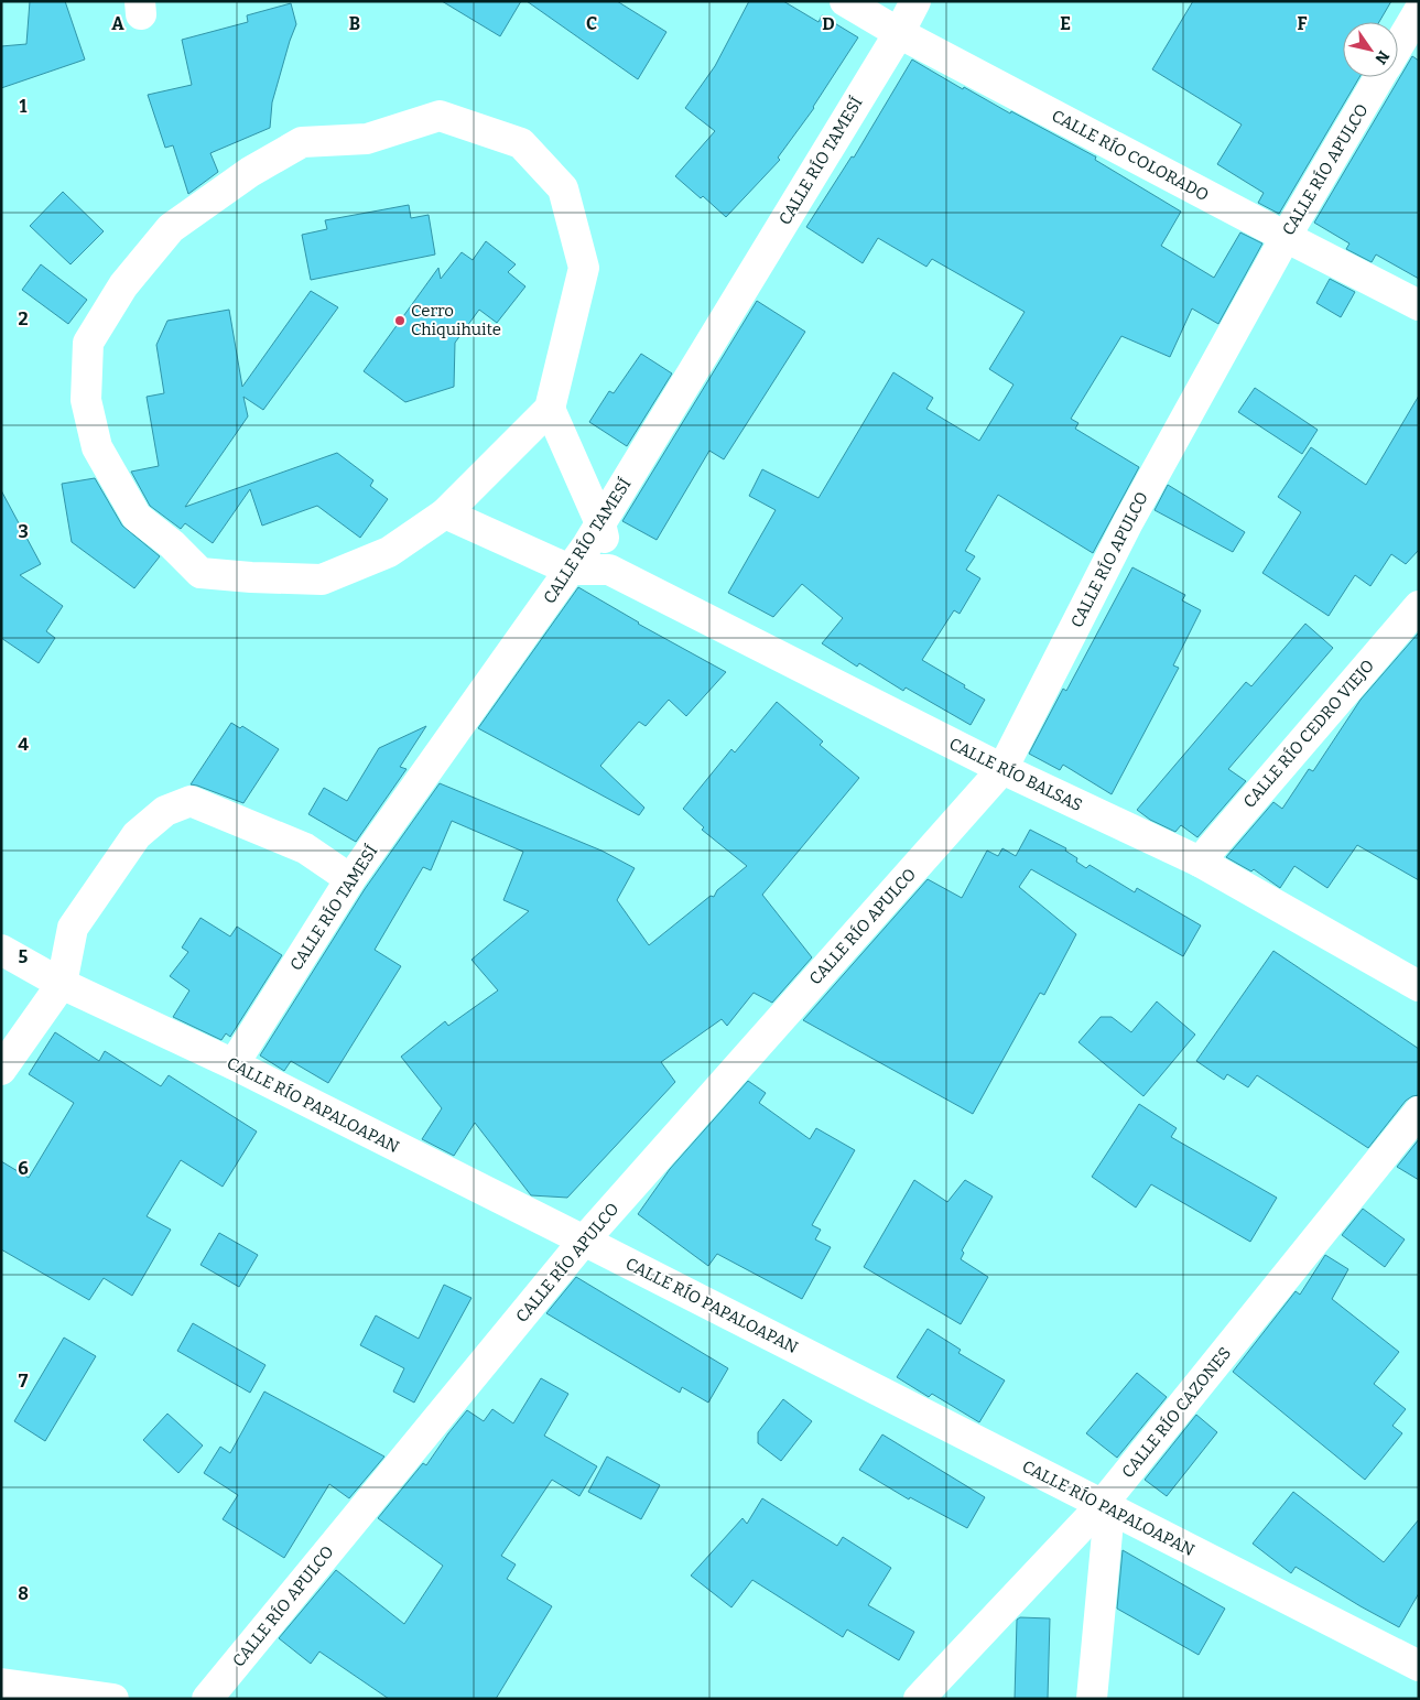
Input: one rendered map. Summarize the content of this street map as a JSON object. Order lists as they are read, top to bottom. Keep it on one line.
{"streets":{"street":["CALLE RÍO COLORADO","CALLE RÍO TAMESÍ","CALLE RÍO APULCO","CALLE RÍO CEDRO VIEJO","CALLE RÍO BALSAS","CALLE RÍO PAPALOAPAN","CALLE RÍO CAZONES"]},"crossings":[["CALLE RÍO COLORADO","CALLE RÍO TAMESÍ"],["CALLE RÍO COLORADO","CALLE RÍO APULCO"],["CALLE RÍO TAMESÍ","CALLE RÍO BALSAS"],["CALLE RÍO TAMESÍ","CALLE RÍO PAPALOAPAN"],["CALLE RÍO APULCO","CALLE RÍO BALSAS"],["CALLE RÍO APULCO","CALLE RÍO PAPALOAPAN"],["CALLE RÍO CEDRO VIEJO","CALLE RÍO BALSAS"],["CALLE RÍO PAPALOAPAN","CALLE RÍO CAZONES"]],"places":["Cerro Chiquihuite"],"north":"bottom right","grid":{"columns":["A","B","C","D","E","F"],"rows":["1","2","3","4","5","6","7","8"]}}
